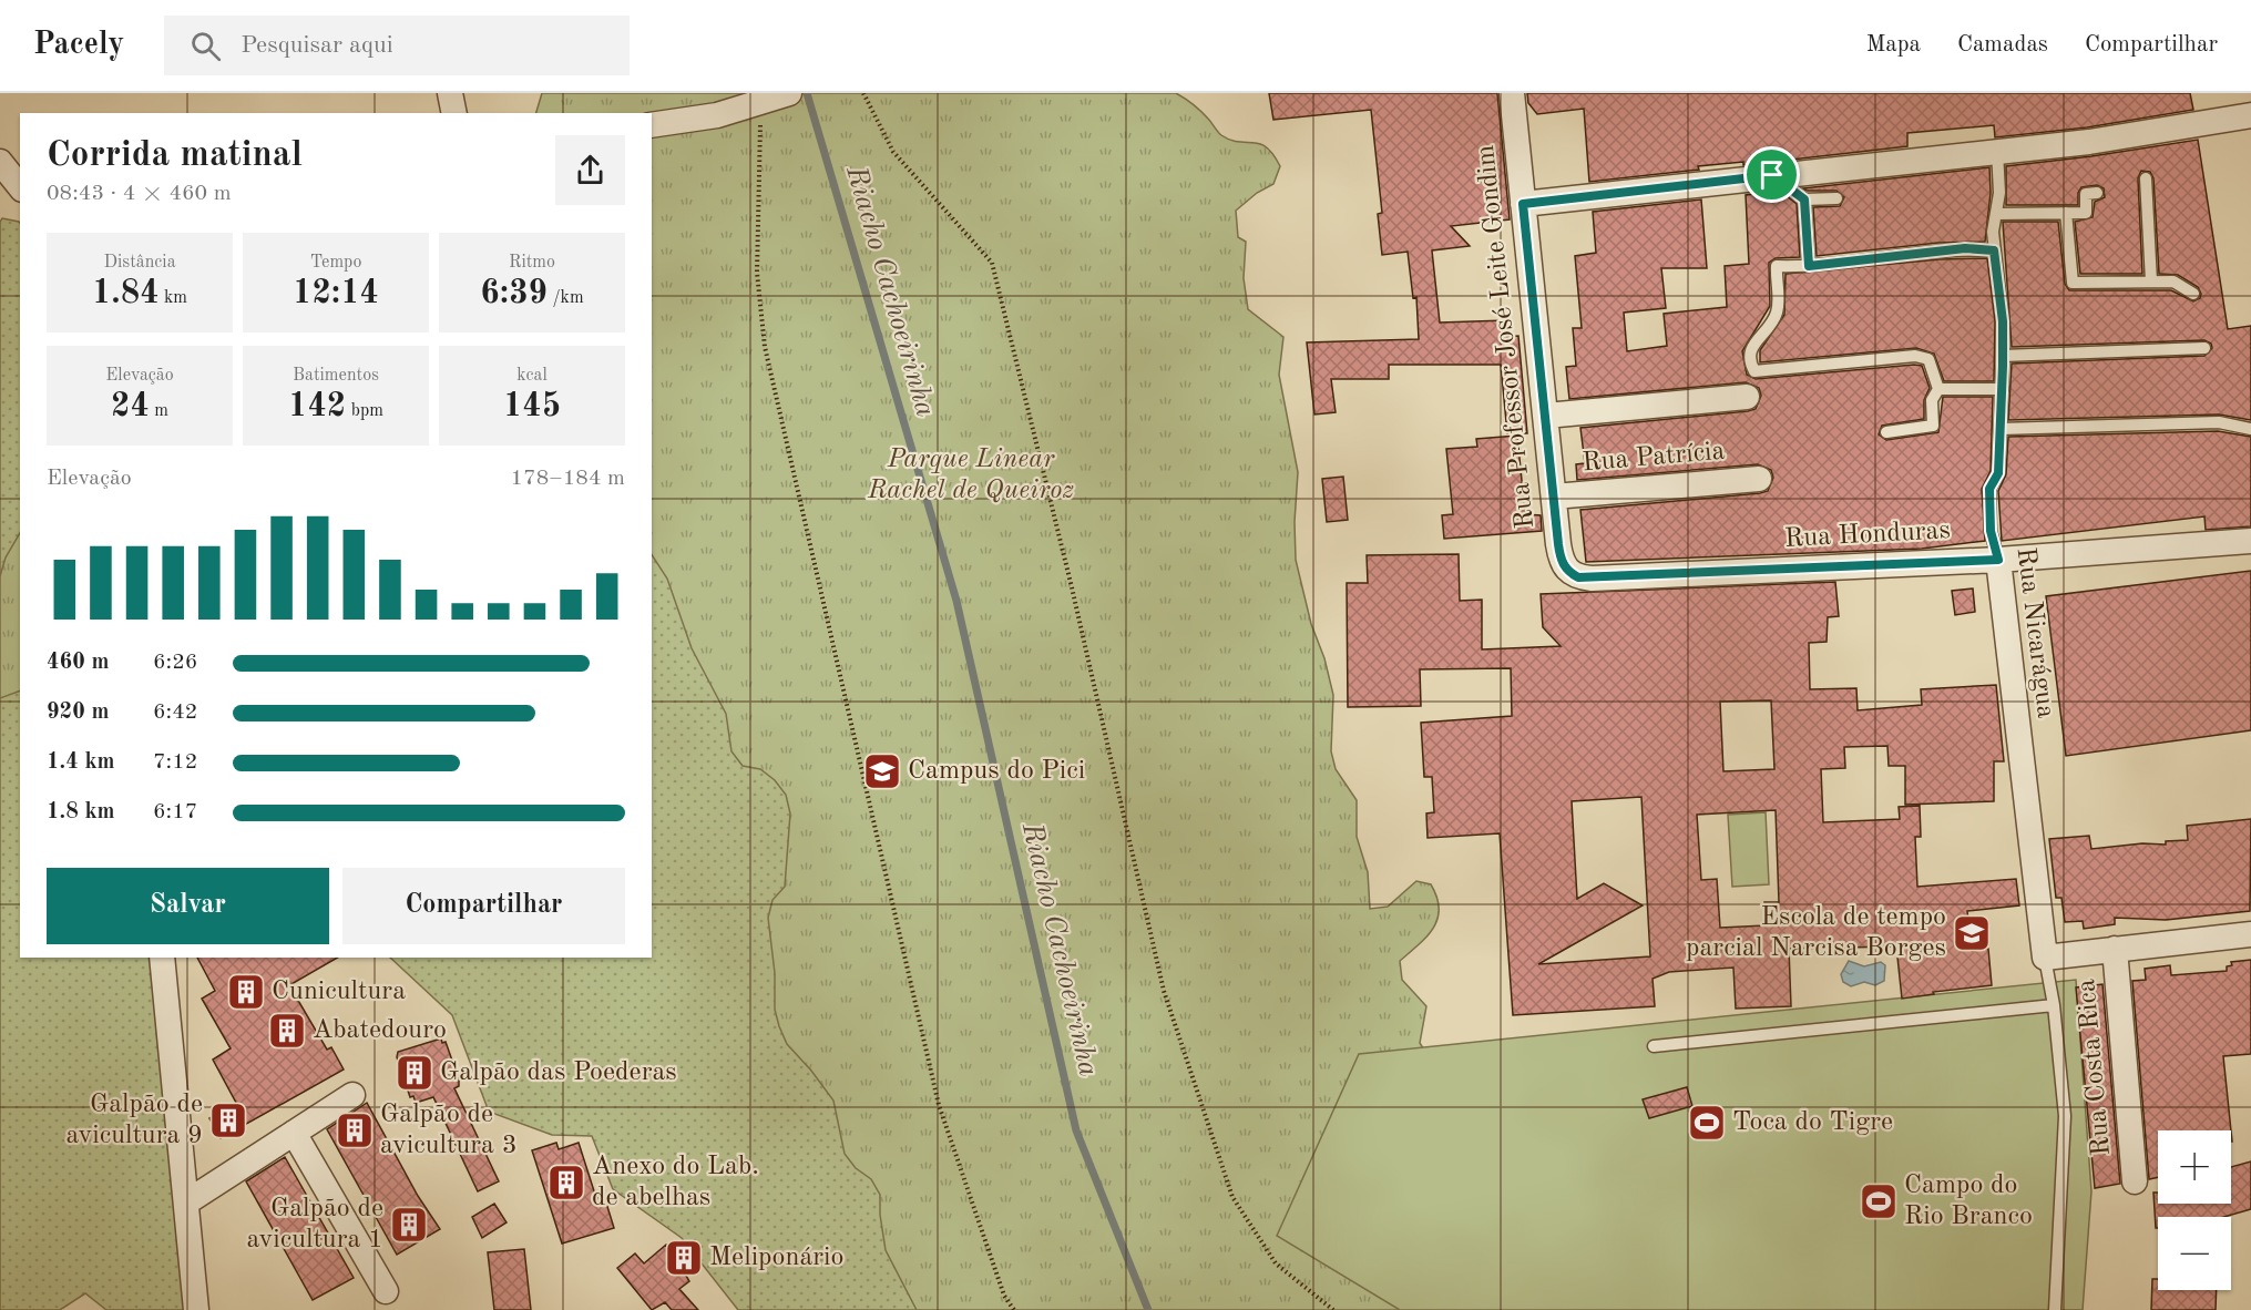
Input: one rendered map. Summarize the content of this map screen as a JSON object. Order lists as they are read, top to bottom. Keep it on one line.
{"streets":{"street":["Rua Professor José Leite Gondim","Rua Patrícia","Rua Honduras","Rua Nicarágua","Rua Costa Rica"]},"crossings":[["Rua Professor José Leite Gondim","Rua Patrícia"],["Rua Professor José Leite Gondim","Rua Honduras"],["Rua Honduras","Rua Nicarágua"]],"water":["Riacho Cachoeirinha"],"parks":["Parque Linear Rachel de Queiroz"],"places":{"school or university":["Campus do Pici","Escola de tempo parcial Narcisa Borges"],"building":["Cunicultura","Abatedouro","Galpão das Poederas","Galpão de avicultura 9","Galpão de avicultura 3","Anexo do Lab. de abelhas","Galpão de avicultura 1","Meliponário"],"sports":["Toca do Tigre","Campo do Rio Branco"]},"page":{"header":"Pacely","search":"Pesquisar aqui","nav":["Mapa","Camadas","Compartilhar"],"heading":["Corrida matinal","08:43 · 4 × 460 m"],"stats":[["Distância","1.84 km"],["Tempo","12:14"],["Ritmo","6:39 /km"],["Elevação","24 m"],["Batimentos","142 bpm"],["kcal","145"]],"chart":["Elevação","178–184 m"],"list":[{"name":"460 m","note":"6:26"},{"name":"920 m","note":"6:42"},{"name":"1.4 km","note":"7:12"},{"name":"1.8 km","note":"6:17"}],"buttons":["Salvar","Compartilhar"],"map_buttons":["+","−"]}}
